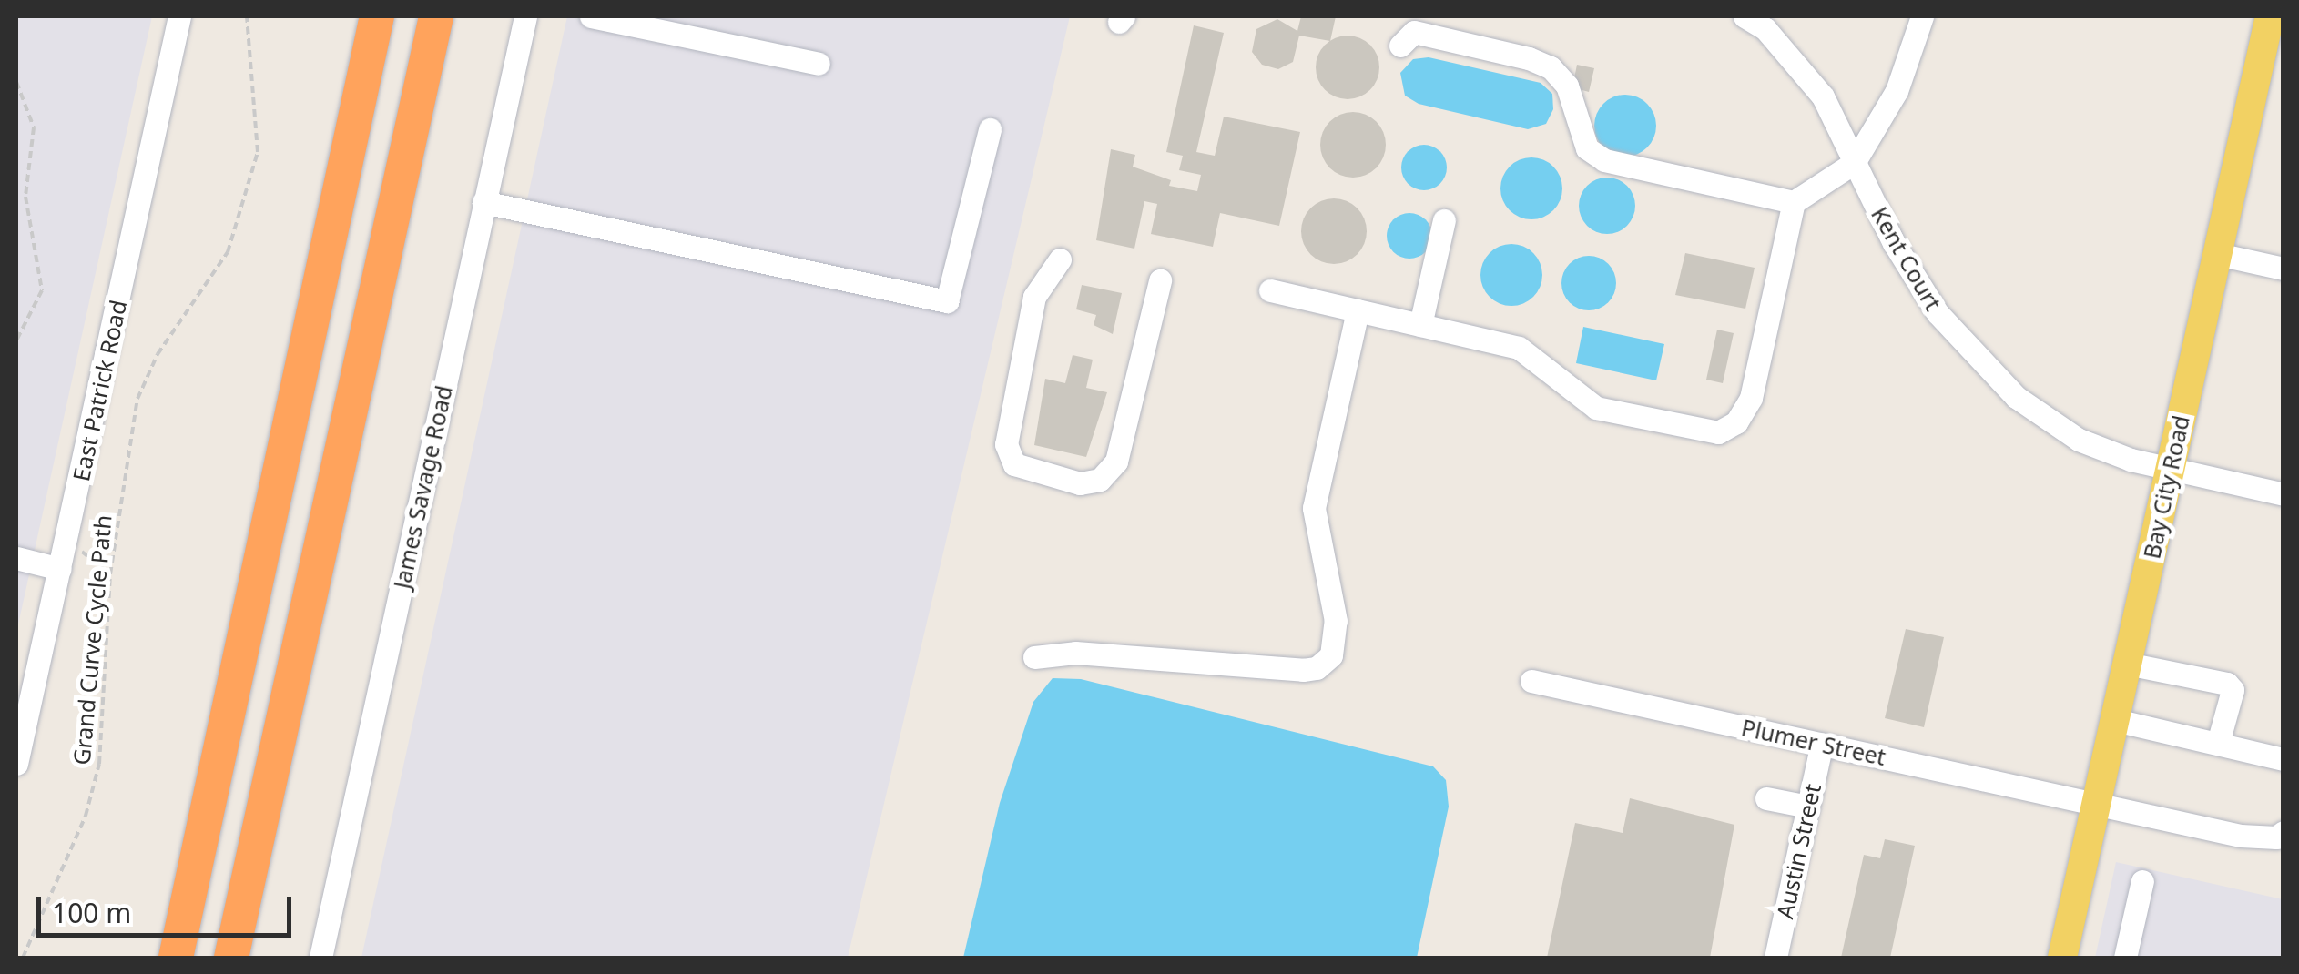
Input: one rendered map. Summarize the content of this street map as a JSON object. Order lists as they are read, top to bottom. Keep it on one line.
{"streets":{"main road":["Bay City Road"],"street":["Kent Court","East Patrick Road","James Savage Road","Plumer Street","Austin Street"],"path":["Grand Curve Cycle Path"]},"crossings":[["Kent Court","Bay City Road"],["Bay City Road","Plumer Street"],["Plumer Street","Austin Street"]],"scale_bar":"100 m"}
